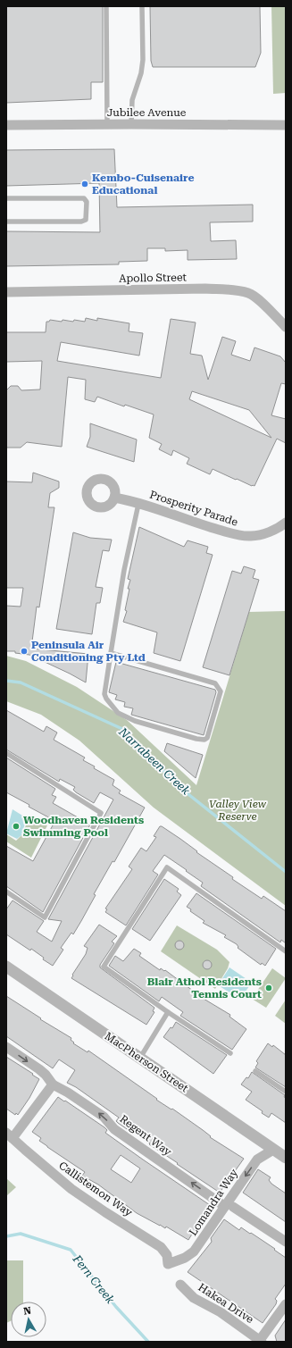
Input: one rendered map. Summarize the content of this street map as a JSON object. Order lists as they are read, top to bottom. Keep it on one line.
{"streets":{"street":["Jubilee Avenue","Apollo Street","Prosperity Parade","MacPherson Street","Regent Way","Callistemon Way","Lomandra Way","Hakea Drive"]},"crossings":[["MacPherson Street","Lomandra Way"],["Regent Way","Lomandra Way"],["Callistemon Way","Lomandra Way"]],"one_way":["Regent Way","Lomandra Way"],"water":["Narrabeen Creek","Fern Creek"],"parks":["Valley View Reserve"],"places":["Kembo-Cuisenaire Educational","Peninsula Air Conditioning Pty Ltd","Woodhaven Residents Swimming Pool","Blair Athol Residents Tennis Court"],"north":"top"}
